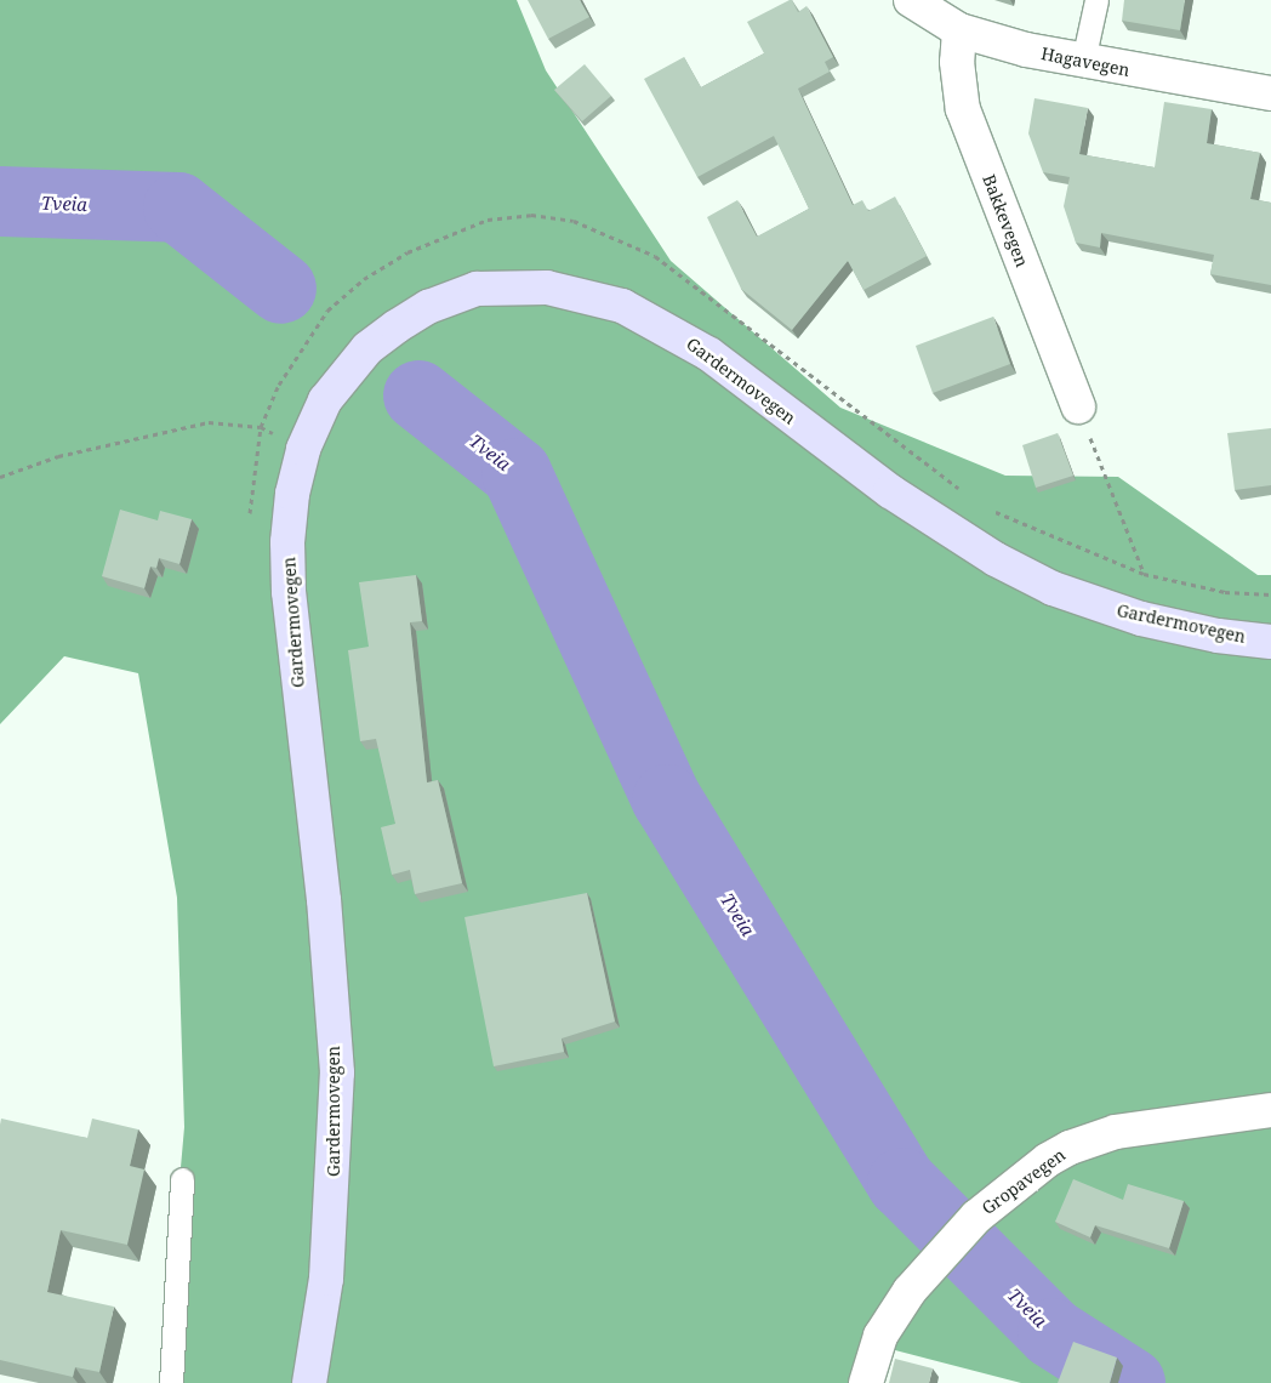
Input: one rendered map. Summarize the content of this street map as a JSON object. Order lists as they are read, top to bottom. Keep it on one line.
{"streets":{"main road":["Gardermovegen"],"street":["Hagavegen","Bakkevegen","Gropavegen"]},"crossings":[["Hagavegen","Bakkevegen"]],"water":["Tveia"]}
